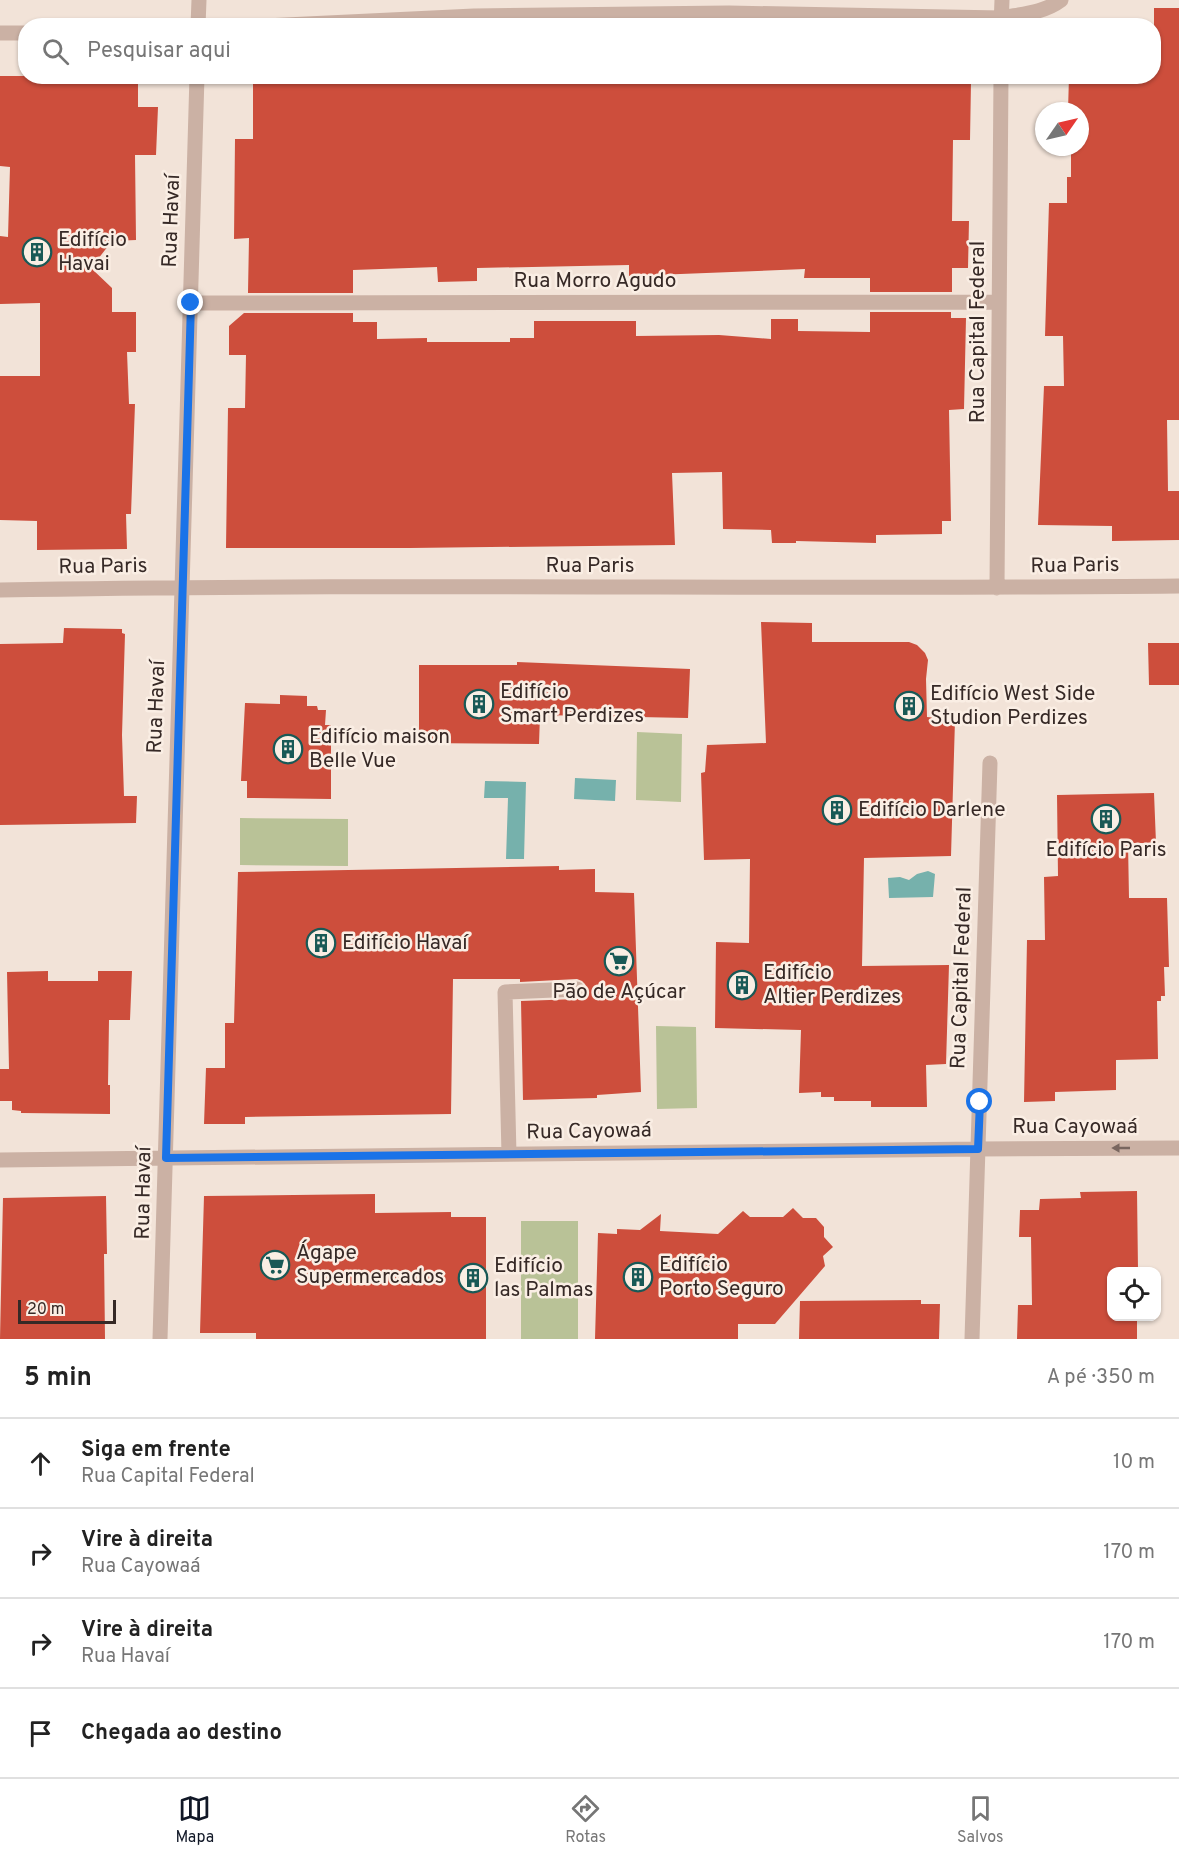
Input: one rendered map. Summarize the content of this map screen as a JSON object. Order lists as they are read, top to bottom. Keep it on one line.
{"streets":{"street":["Rua Havaí","Rua Morro Agudo","Rua Capital Federal","Rua Paris","Rua Cayowaá"]},"crossings":[["Rua Havaí","Rua Morro Agudo"],["Rua Havaí","Rua Paris"],["Rua Havaí","Rua Cayowaá"],["Rua Morro Agudo","Rua Capital Federal"],["Rua Capital Federal","Rua Paris"],["Rua Capital Federal","Rua Cayowaá"]],"places":{"building":["Edifício Havai","Edifício Smart Perdizes","Edifício West Side Studion Perdizes","Edifício maison Belle Vue","Edifício Darlene","Edifício Paris","Edifício Havaí","Edifício Altier Perdizes","Edifício Porto Seguro","Edifício las Palmas"],"supermarket":["Pão de Açúcar","Ágape Supermercados"]},"scale_bar":"20 m","north":"top right","page":{"search":"Pesquisar aqui","scale":"20 m","heading":["5 min","A pé · 350 m"],"list":[["Siga em frente","Rua Capital Federal","10 m"],["Vire à direita","Rua Cayowaá","170 m"],["Vire à direita","Rua Havaí","170 m"],"Chegada ao destino"],"nav":["Mapa","Rotas","Salvos"]}}
